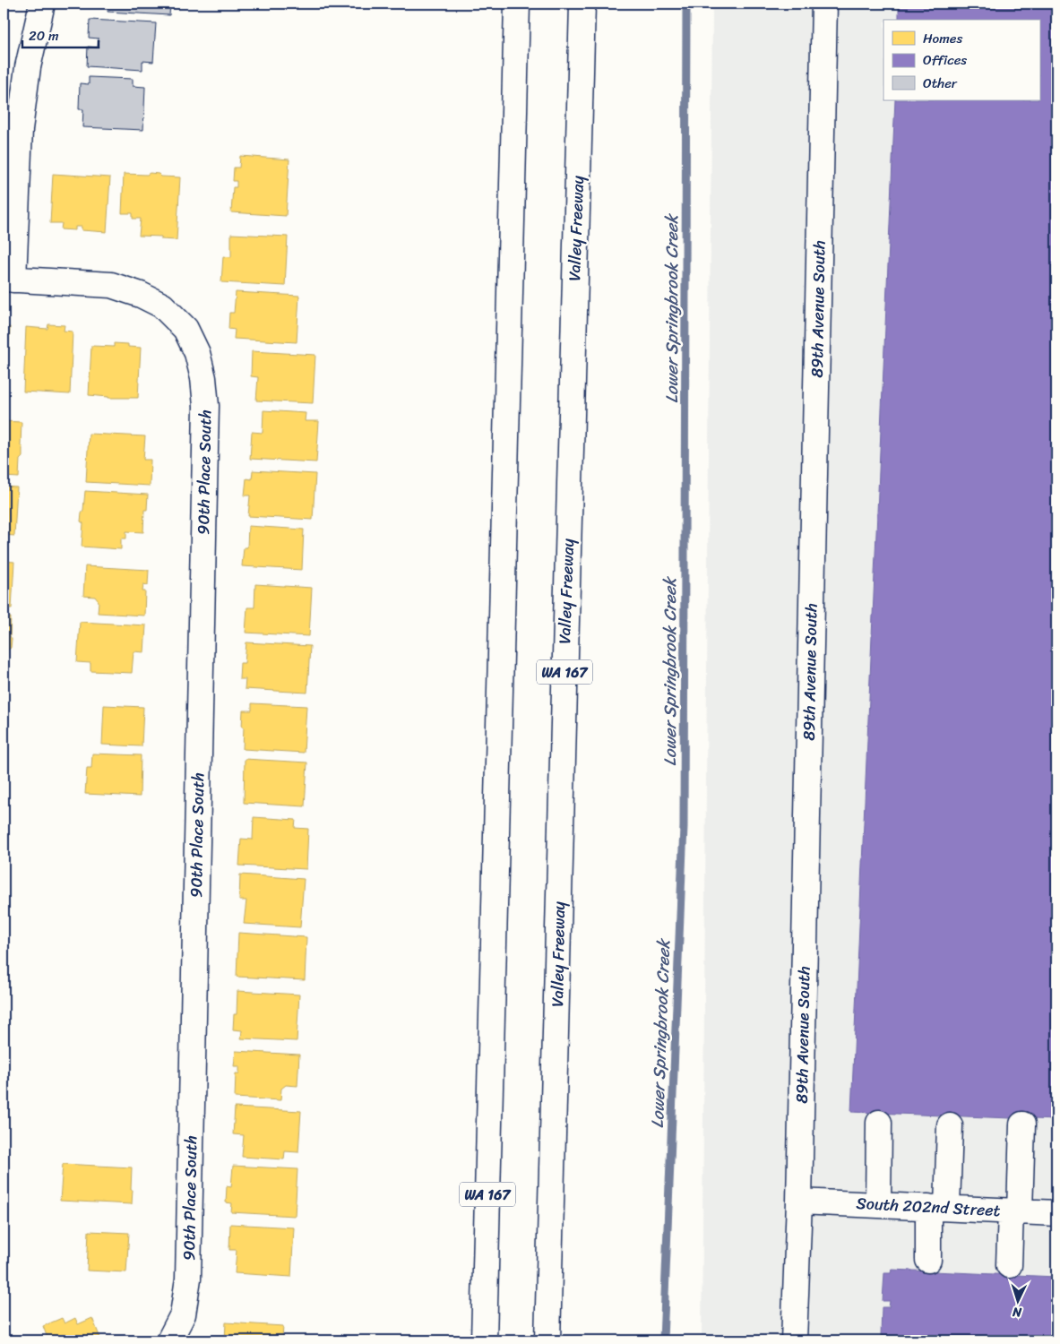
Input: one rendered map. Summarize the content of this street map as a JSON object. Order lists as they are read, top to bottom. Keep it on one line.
{"streets":{"main road":["Valley Freeway","89th Avenue South","90th Place South","WA 167","South 202nd Street"]},"crossings":[["89th Avenue South","South 202nd Street"]],"water":["Lower Springbrook Creek"],"legend":["Homes","Offices","Other"],"scale_bar":"20 m","north":"bottom"}
